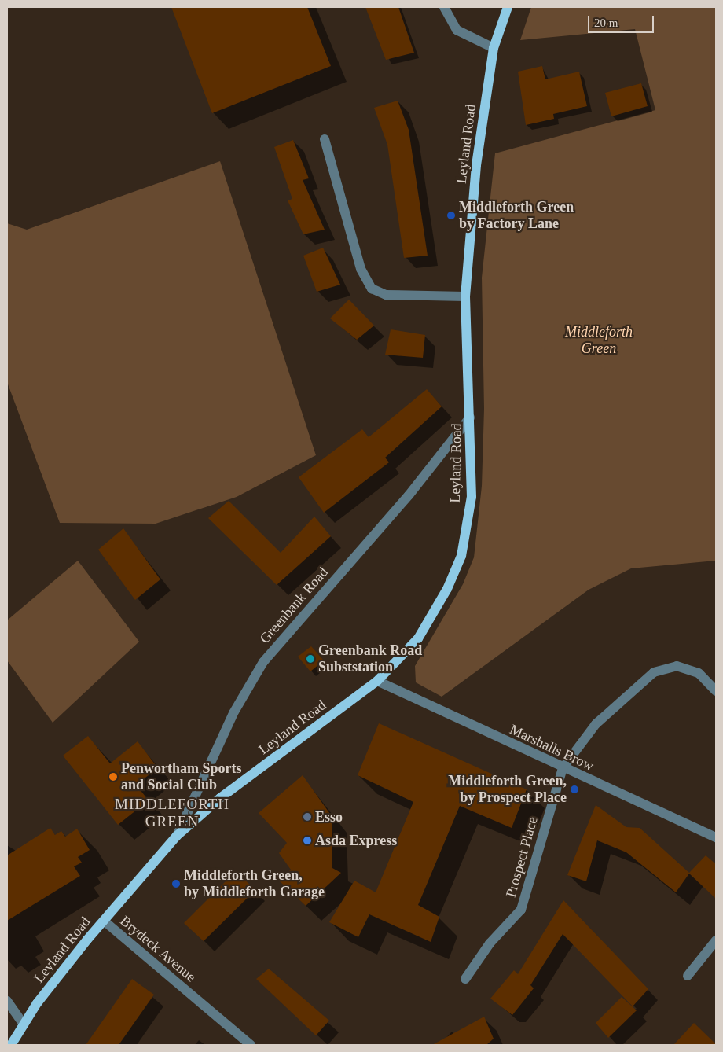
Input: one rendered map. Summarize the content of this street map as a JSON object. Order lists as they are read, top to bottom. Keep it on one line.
{"streets":{"main road":["Leyland Road"],"street":["Greenbank Road","Marshalls Brow","Prospect Place","Brydeck Avenue"]},"crossings":[["Leyland Road","Greenbank Road"],["Leyland Road","Marshalls Brow"],["Leyland Road","Brydeck Avenue"],["Marshalls Brow","Prospect Place"]],"districts":["MIDDLEFORTH GREEN"],"parks":["Middleforth Green"],"places":["Middleforth Green by Factory Lane","Greenbank Road Subststation","Penwortham Sports and Social Club","Middleforth Green, by Prospect Place","Esso","Asda Express","Middleforth Green, by Middleforth Garage"],"scale_bar":"20 m"}
